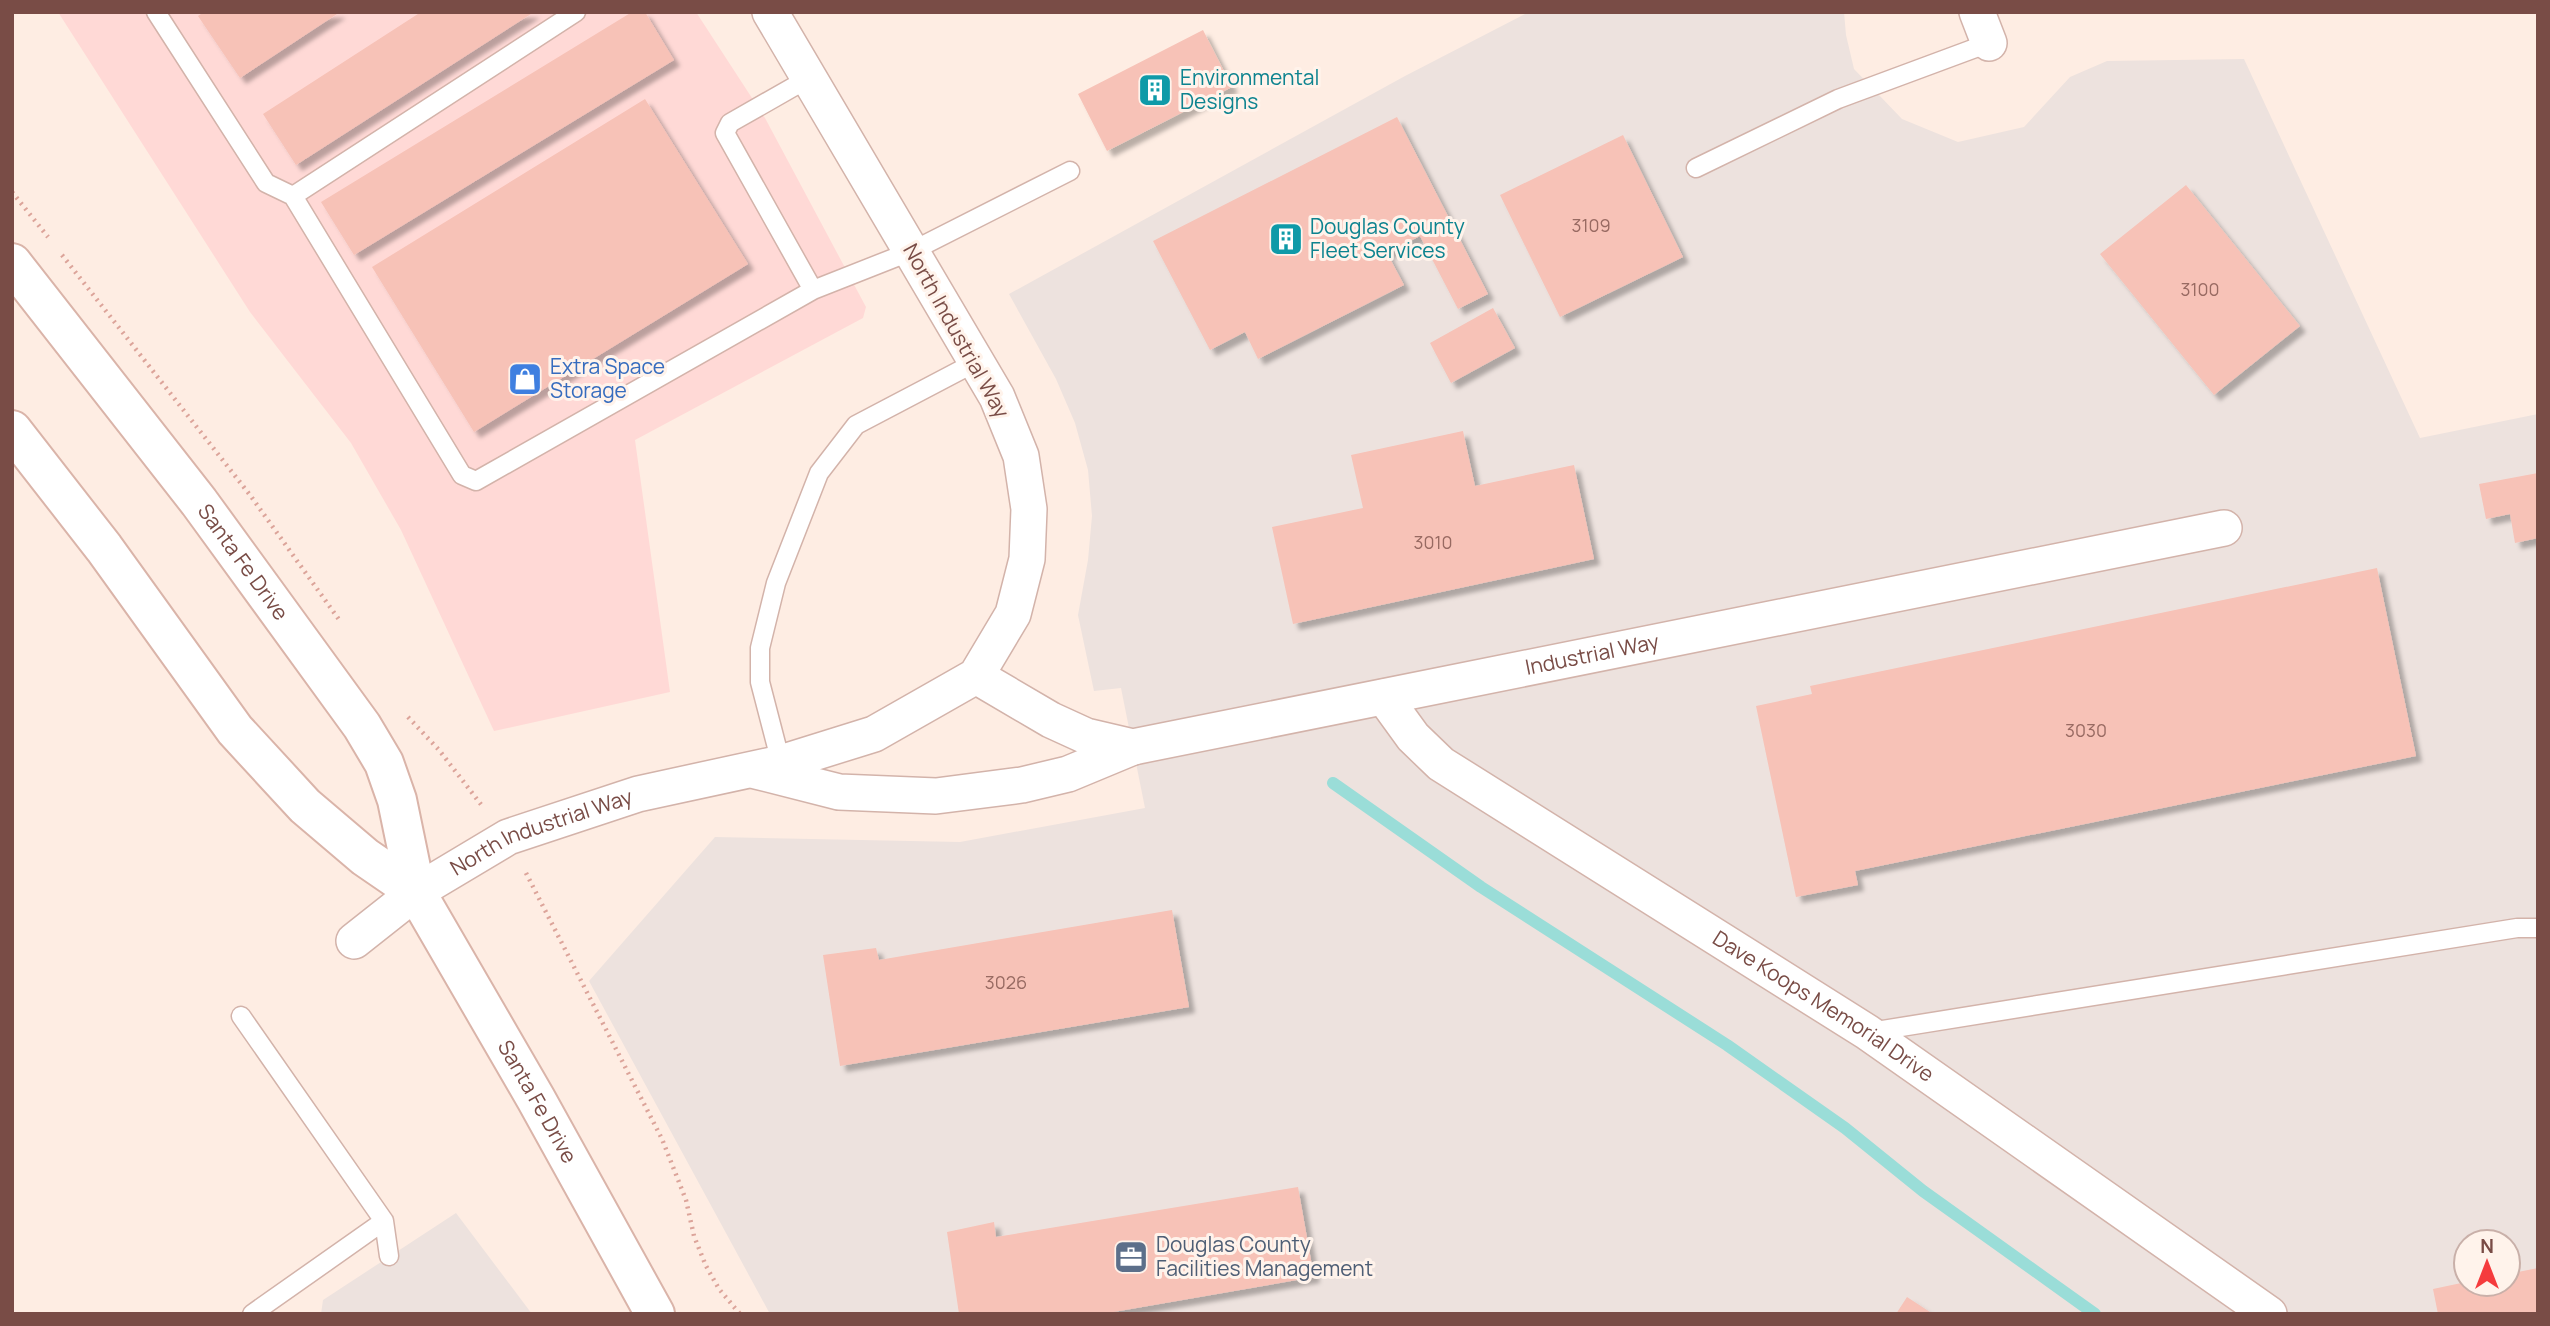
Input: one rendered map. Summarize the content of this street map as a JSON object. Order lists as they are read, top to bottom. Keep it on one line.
{"streets":{"main road":["Santa Fe Drive"],"street":["North Industrial Way","Industrial Way","Dave Koops Memorial Drive"]},"crossings":[["North Industrial Way","Santa Fe Drive"],["North Industrial Way","Industrial Way"],["Industrial Way","Dave Koops Memorial Drive"]],"places":{"building":["Environmental Designs","Douglas County Fleet Services"],"shop":["Extra Space Storage"],"office":["Douglas County Facilities Management"]},"house_numbers":["3109","3100","3010","3030","3026"],"north":"top"}
